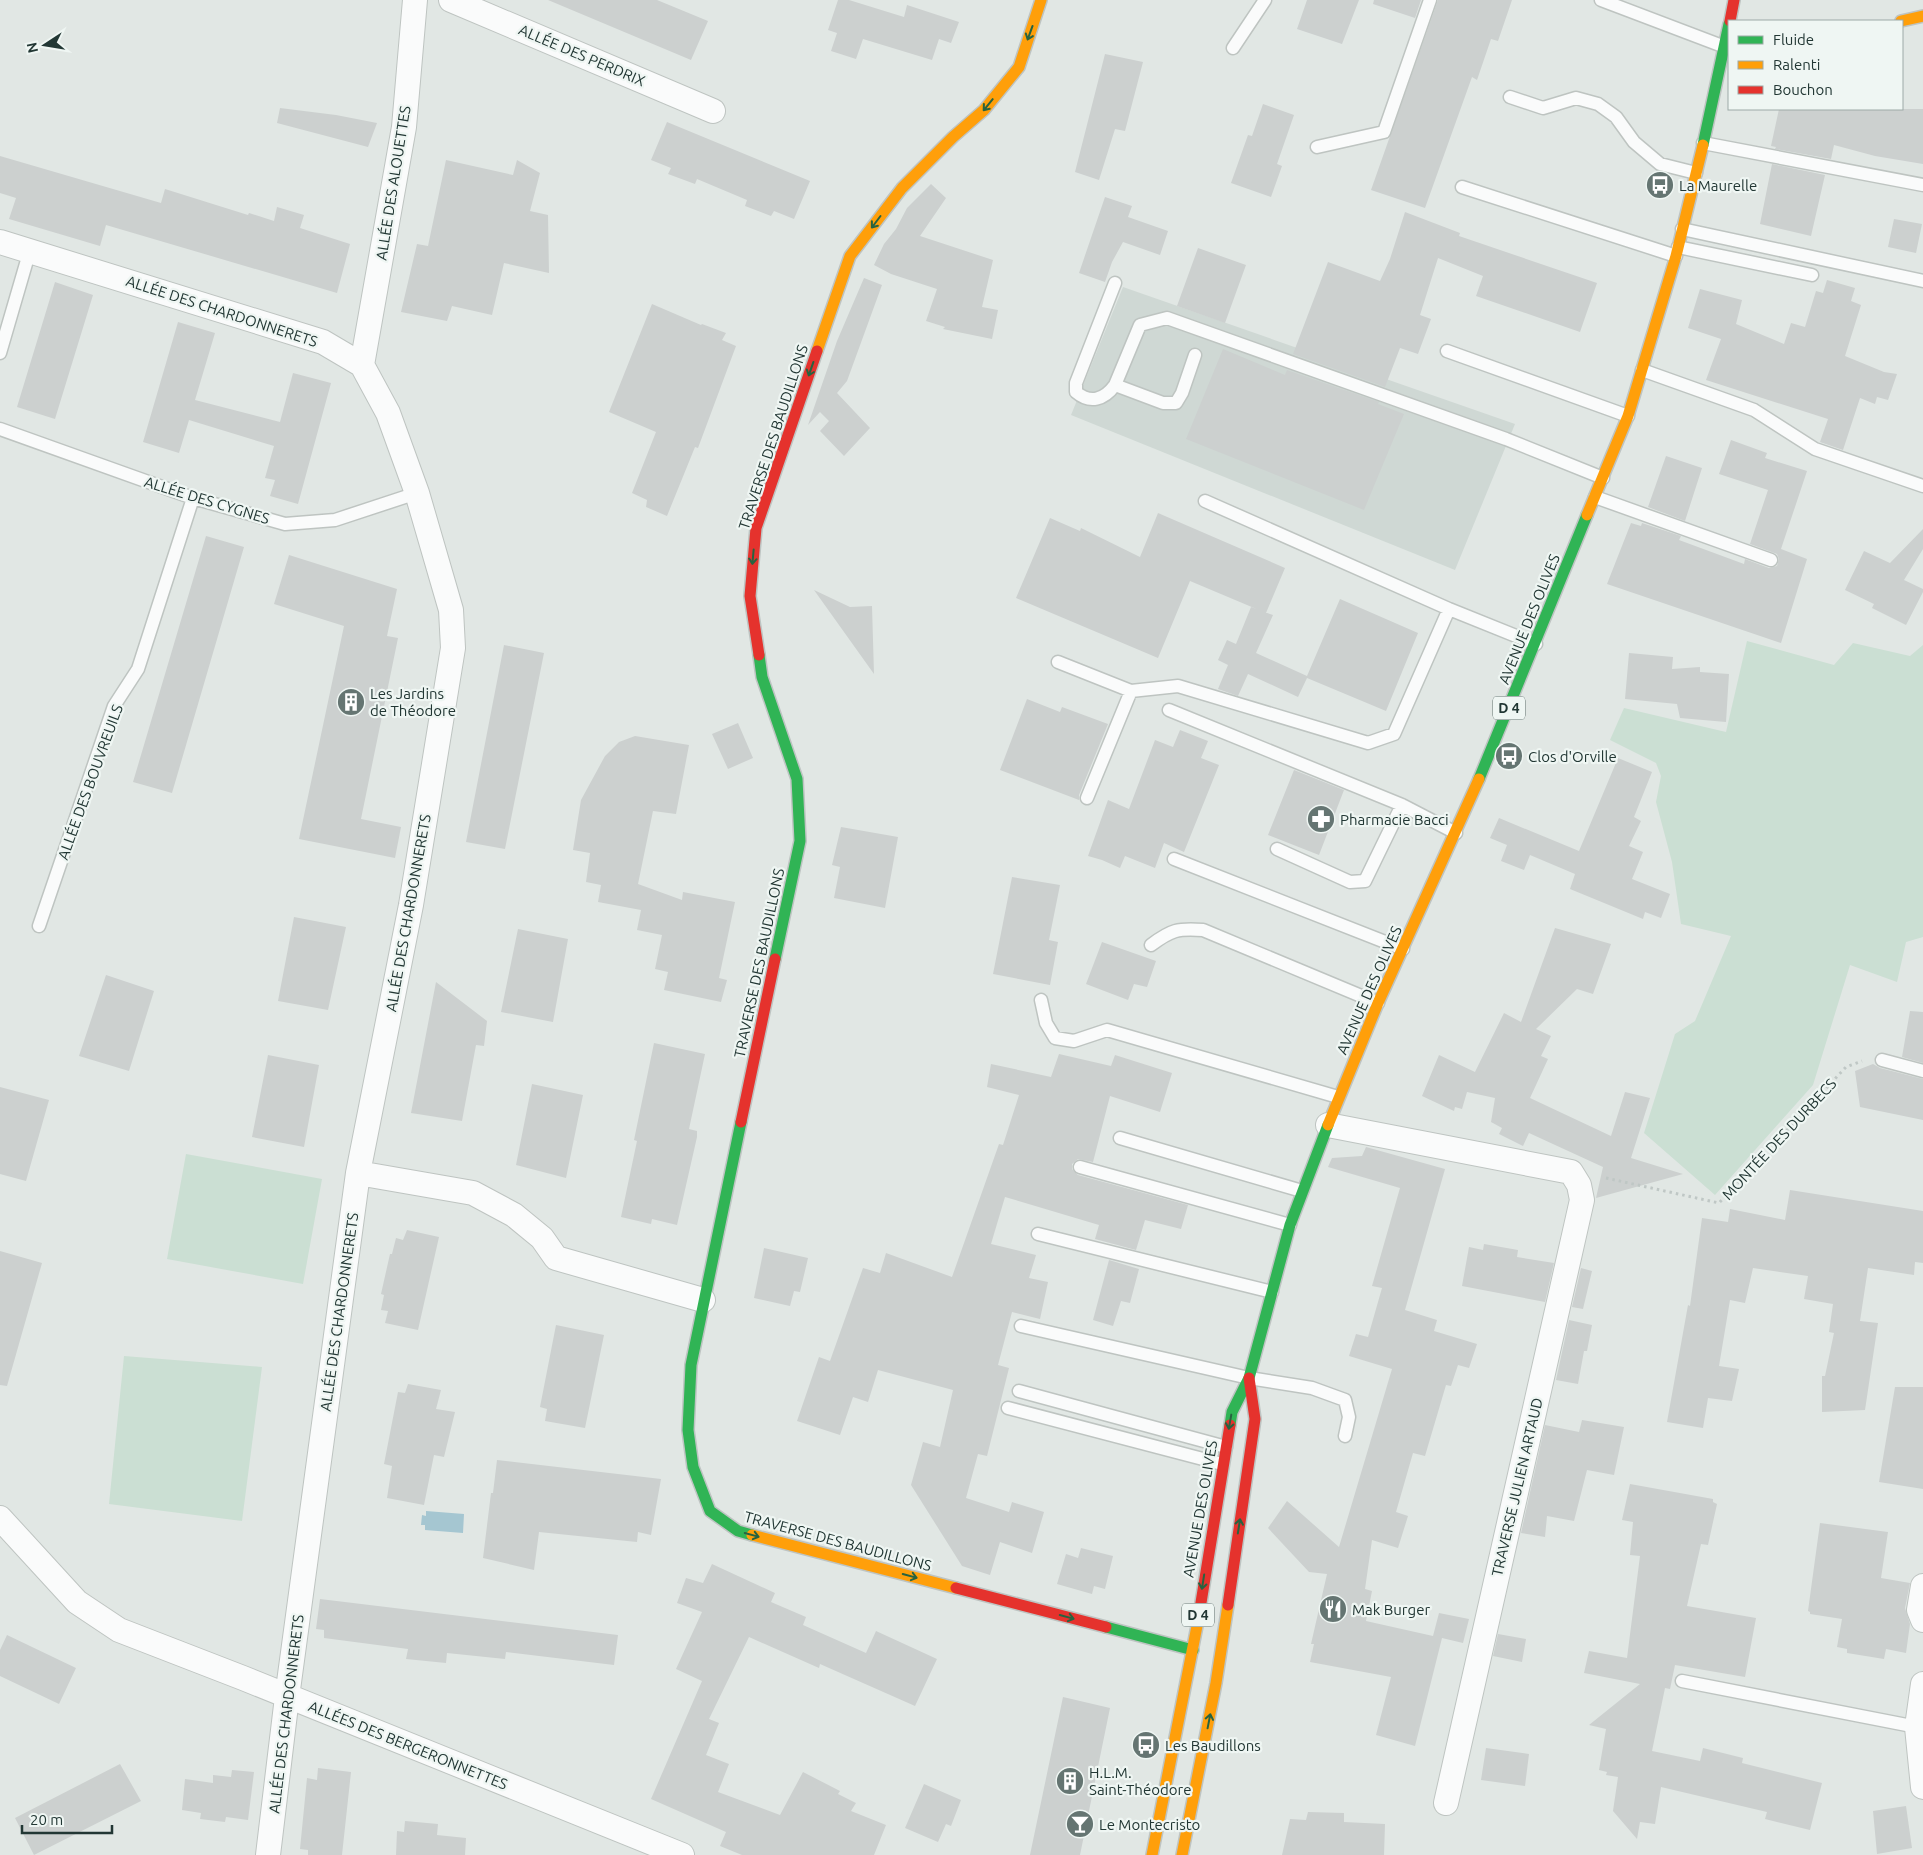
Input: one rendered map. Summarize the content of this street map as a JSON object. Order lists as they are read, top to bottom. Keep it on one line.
{"streets":{"main road":["TRAVERSE DES BAUDILLONS","AVENUE DES OLIVES","D 4"],"street":["ALLÉE DES PERDRIX","ALLÉE DES ALOUETTES","ALLÉE DES CHARDONNERETS","TRAVERSE JULIEN ARTAUD","ALLÉES DES BERGERONNETTES"],"lane":["ALLÉE DES CYGNES","ALLÉE DES BOUVREUILS"],"path":["MONTÉE DES DURBECS"]},"crossings":[["ALLÉE DES ALOUETTES","ALLÉE DES CHARDONNERETS"],["ALLÉE DES CHARDONNERETS","ALLÉE DES CYGNES"],["ALLÉE DES CHARDONNERETS","ALLÉES DES BERGERONNETTES"],["TRAVERSE DES BAUDILLONS","AVENUE DES OLIVES"],["ALLÉE DES CYGNES","ALLÉE DES BOUVREUILS"],["AVENUE DES OLIVES","TRAVERSE JULIEN ARTAUD"]],"places":{"bus stop":["La Maurelle","Clos d'Orville","Les Baudillons"],"building":["Les Jardins de Théodore","H.L.M. Saint-Théodore"],"pharmacy":["Pharmacie Bacci"],"restaurant":["Mak Burger"],"bar":["Le Montecristo"]},"legend":["Fluide","Ralenti","Bouchon"],"scale_bar":"20 m","north":"left"}
